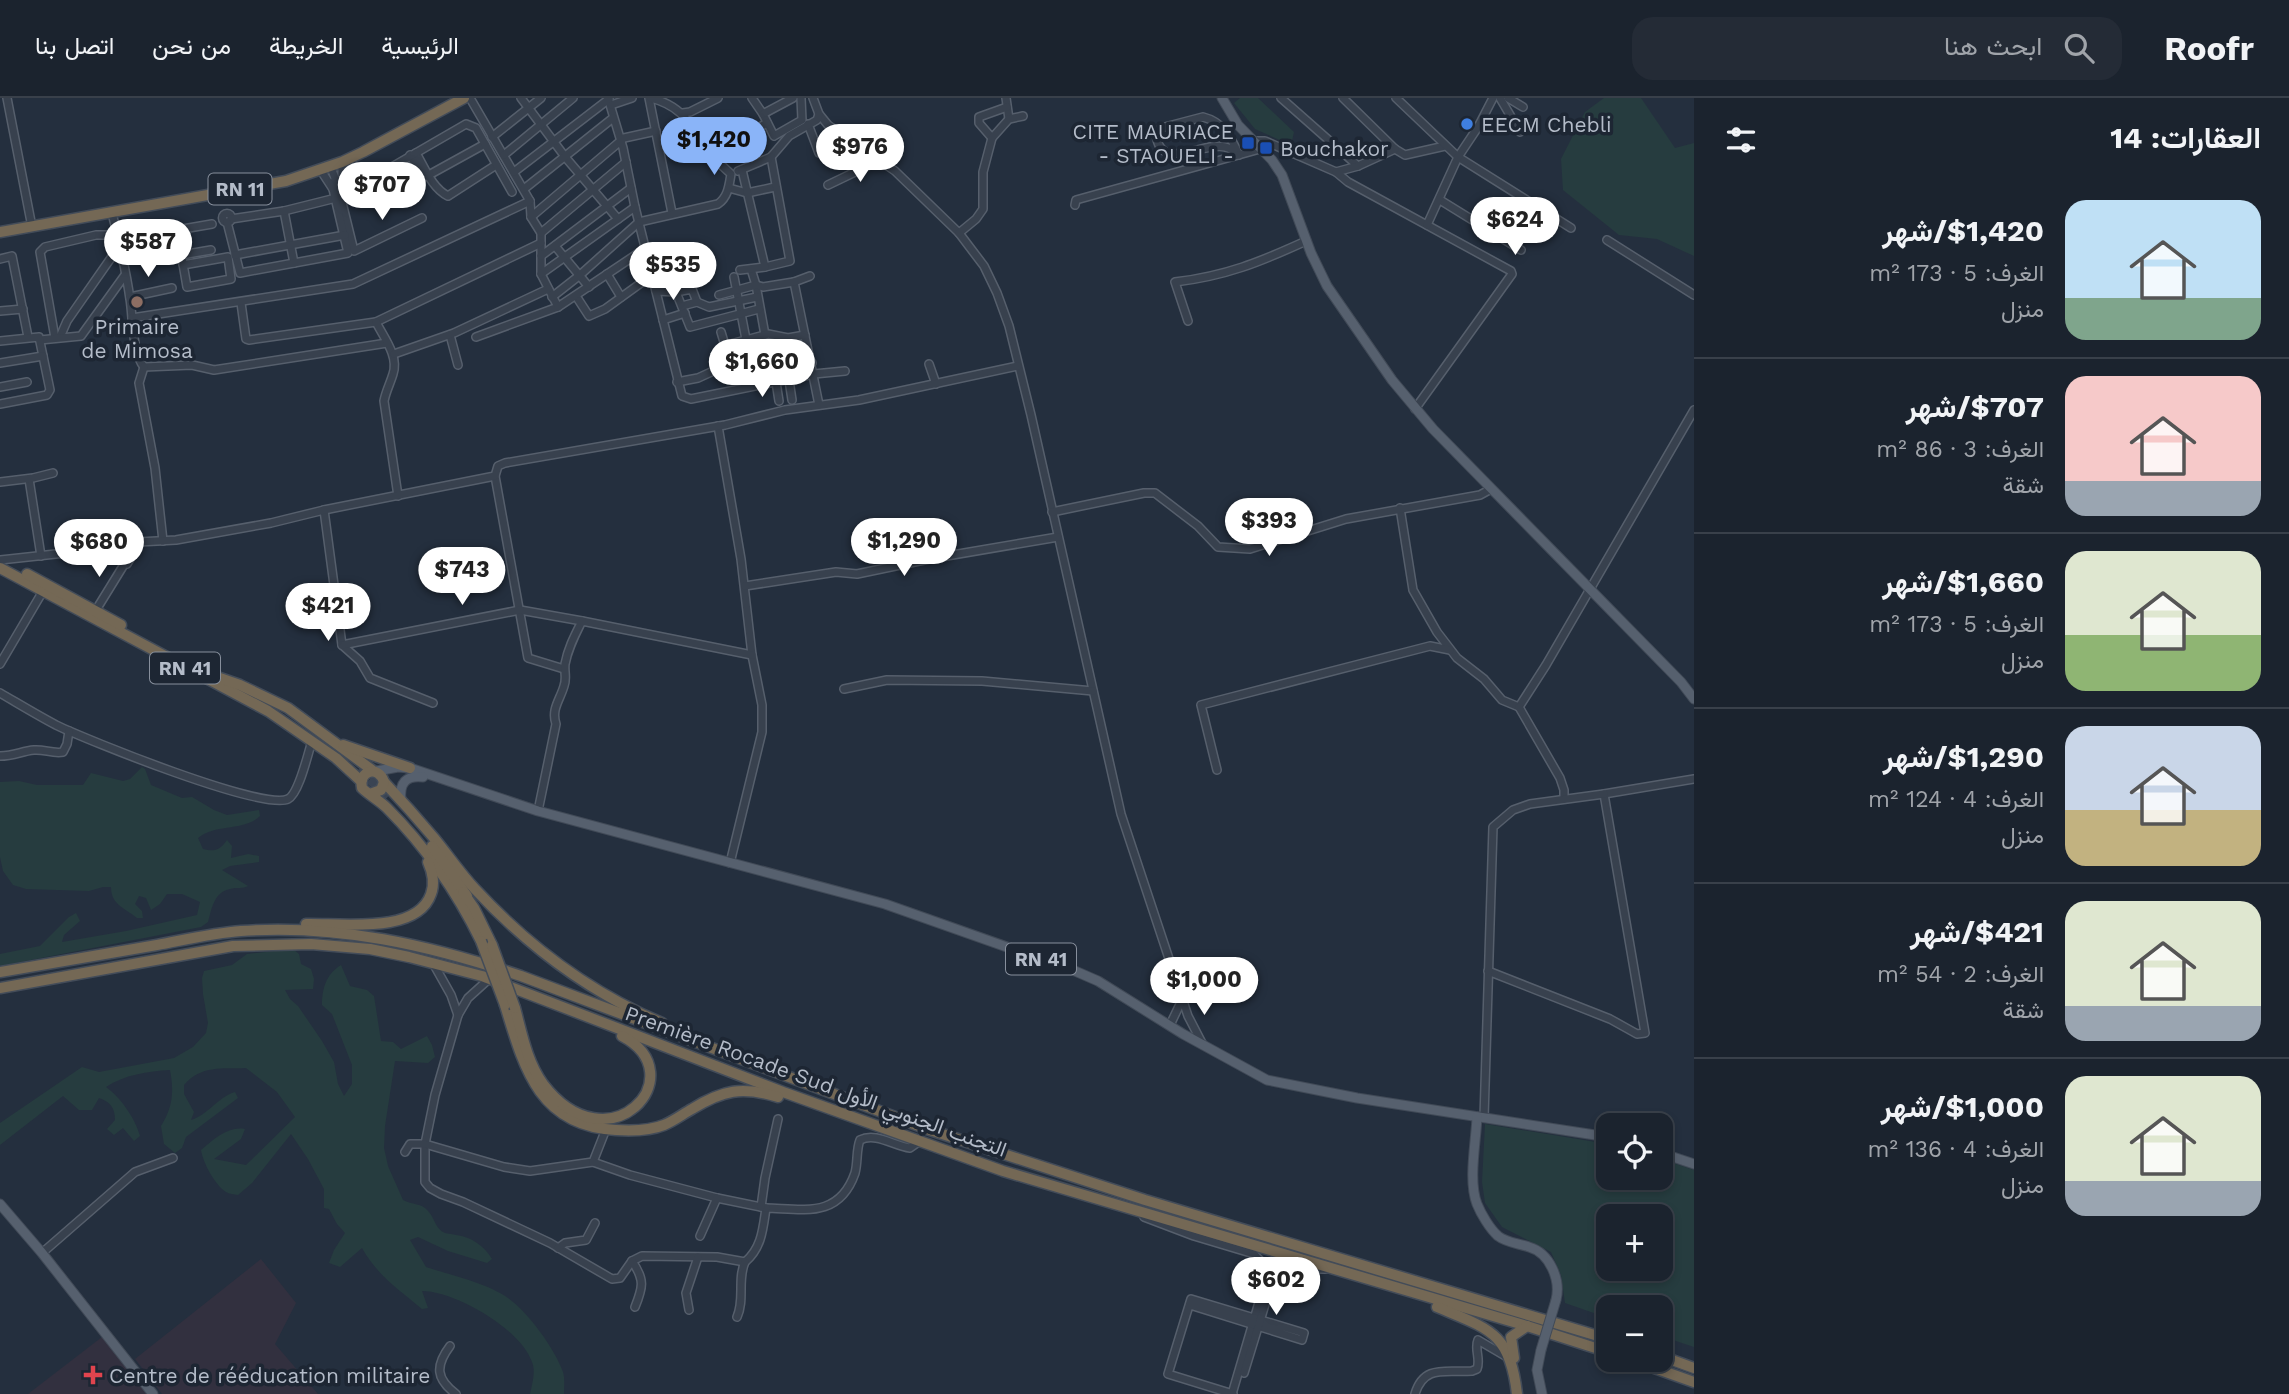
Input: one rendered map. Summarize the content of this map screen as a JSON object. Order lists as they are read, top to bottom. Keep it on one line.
{"streets":{"highway":["RN 11","RN 41","Première Rocade Sud التجنب الجنوبي الأول"]},"places":{"other":["EECM Chebli","Primaire de Mimosa"],"transit":["CITE MAURIACE - STAOUELI -","Bouchakor"],"health":["Centre de rééducation militaire"]},"page":{"header":"Roofr","search":"ابحث هنا","nav":["الرئيسية","الخريطة","من نحن","اتصل بنا"],"heading":"العقارات: 14","price":["$1,420","$976","$707","$624","$587","$535","$1,660","$393","$1,290","$680","$743","$421","$1,000","$602"],"list":[{"name":"$1,420/شهر","note":"الغرف: 5 · 173 m² · منزل"},{"name":"$707/شهر","note":"الغرف: 3 · 86 m² · شقة"},{"name":"$1,660/شهر","note":"الغرف: 5 · 173 m² · منزل"},{"name":"$1,290/شهر","note":"الغرف: 4 · 124 m² · منزل"},{"name":"$421/شهر","note":"الغرف: 2 · 54 m² · شقة"},{"name":"$1,000/شهر","note":"الغرف: 4 · 136 m² · منزل"}],"map_buttons":["+","−"]}}
